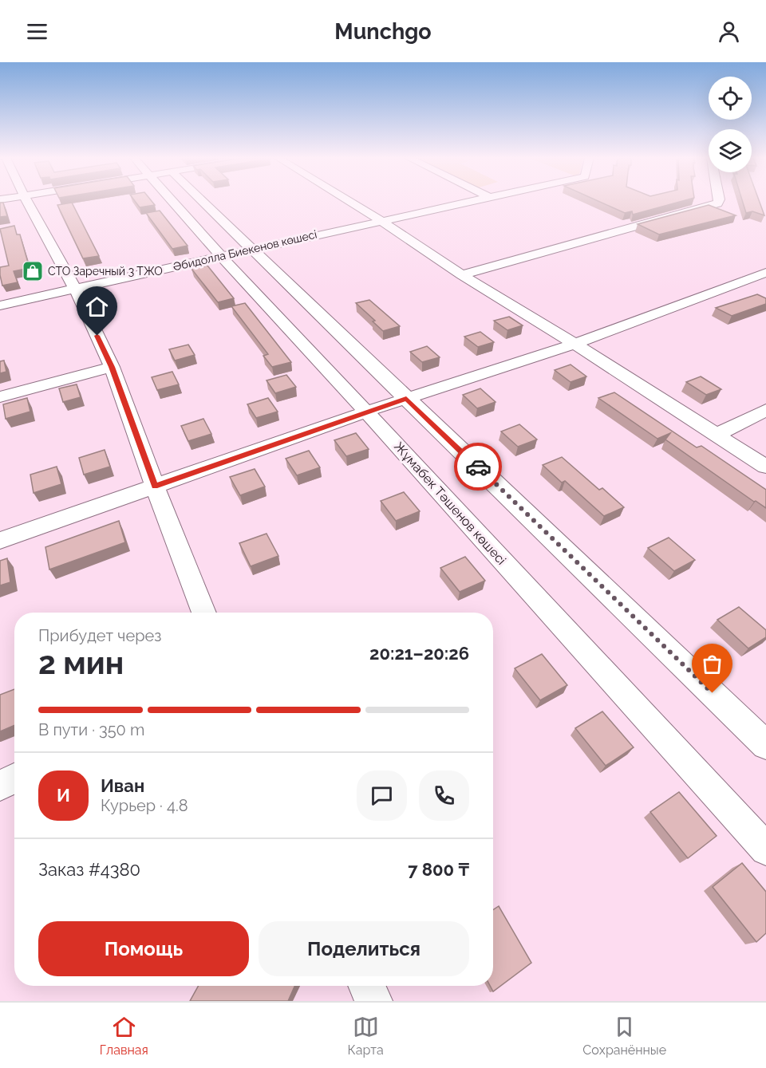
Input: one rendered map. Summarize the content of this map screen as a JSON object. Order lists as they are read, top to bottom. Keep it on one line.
{"streets":{"street":["Әбидолла Биекенов көшесі","Жұмабек Тәшенов көшесі"]},"crossings":[["Әбидолла Биекенов көшесі","Жұмабек Тәшенов көшесі"]],"places":{"shop":["СТО Заречный 3 ТЖО"]},"page":{"header":"Munchgo","heading":["2 мин","Прибудет через","20:21–20:26"],"panel":["Иван","Курьер · 4.8","Заказ #4380","7 800 ₸"],"bar":"В пути · 350 m","round":"И","buttons":["Помощь","Поделиться"],"tabs":["Главная","Карта","Сохранённые"]}}
